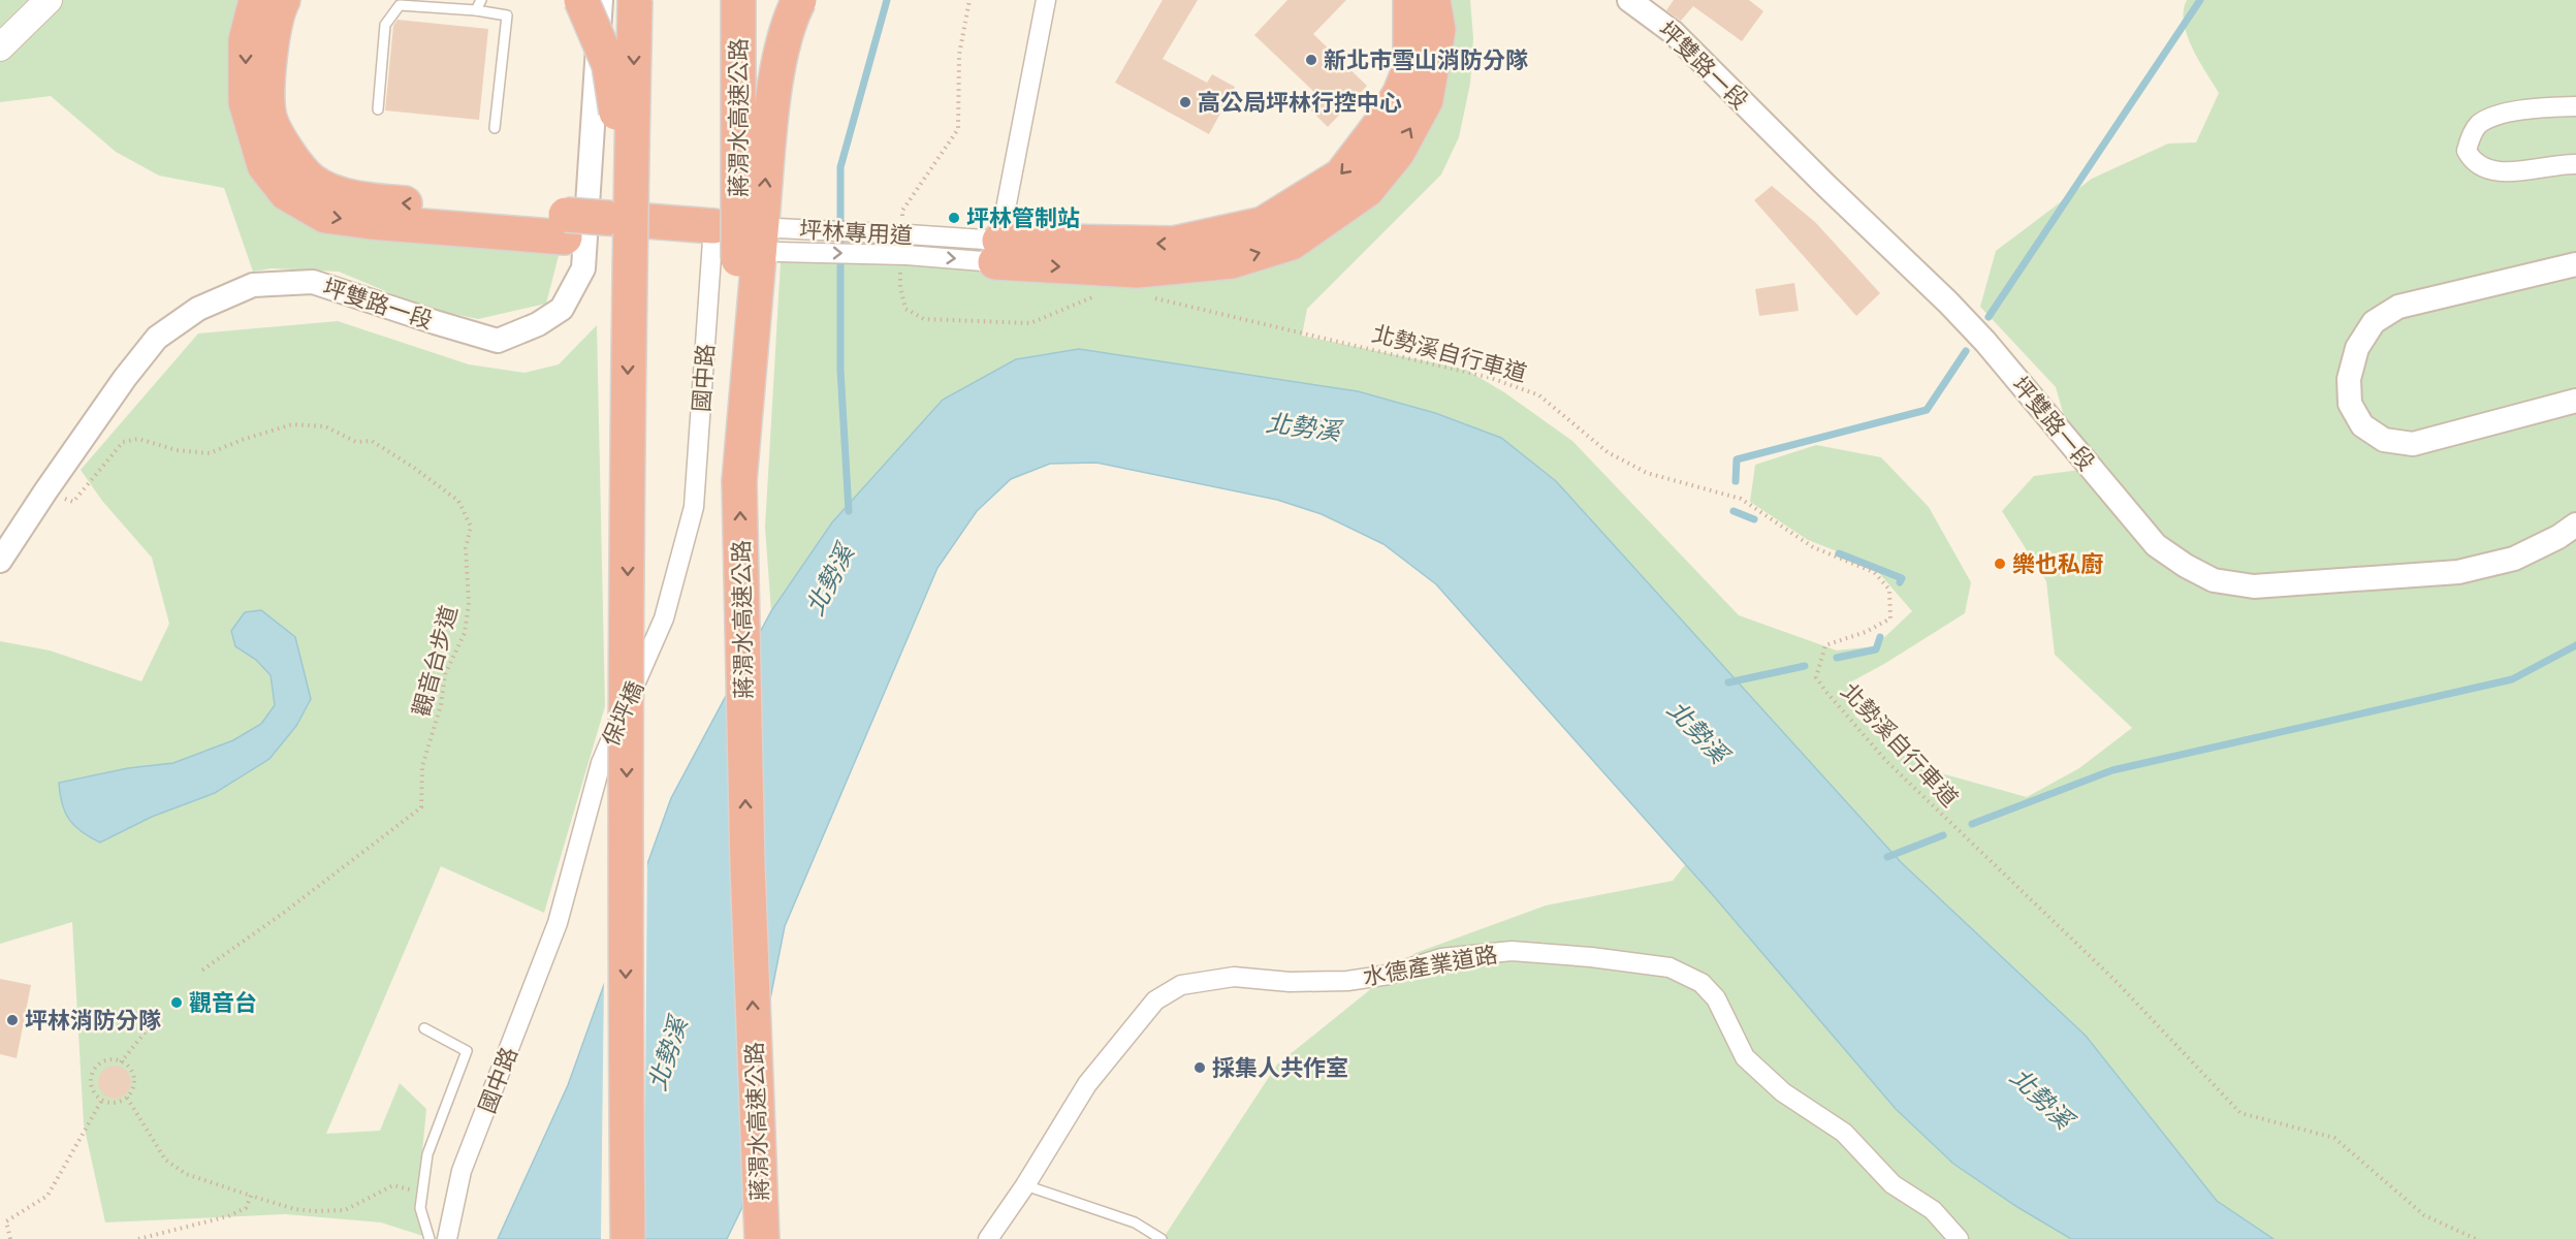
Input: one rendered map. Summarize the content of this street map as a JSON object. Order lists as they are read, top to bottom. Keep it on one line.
{"streets":{"highway":["蔣渭水高速公路"],"street":["坪雙路一段","坪林專用道","國中路","保坪橋","水德產業道路"],"path":["北勢溪自行車道","觀音台步道"]},"crossings":[["坪雙路一段","觀音台步道"],["坪林專用道","國中路"],["國中路","保坪橋"]],"water":["北勢溪"],"places":["新北市雪山消防分隊","高公局坪林行控中心","坪林管制站","樂也私廚","觀音台","坪林消防分隊","採集人共作室"]}
